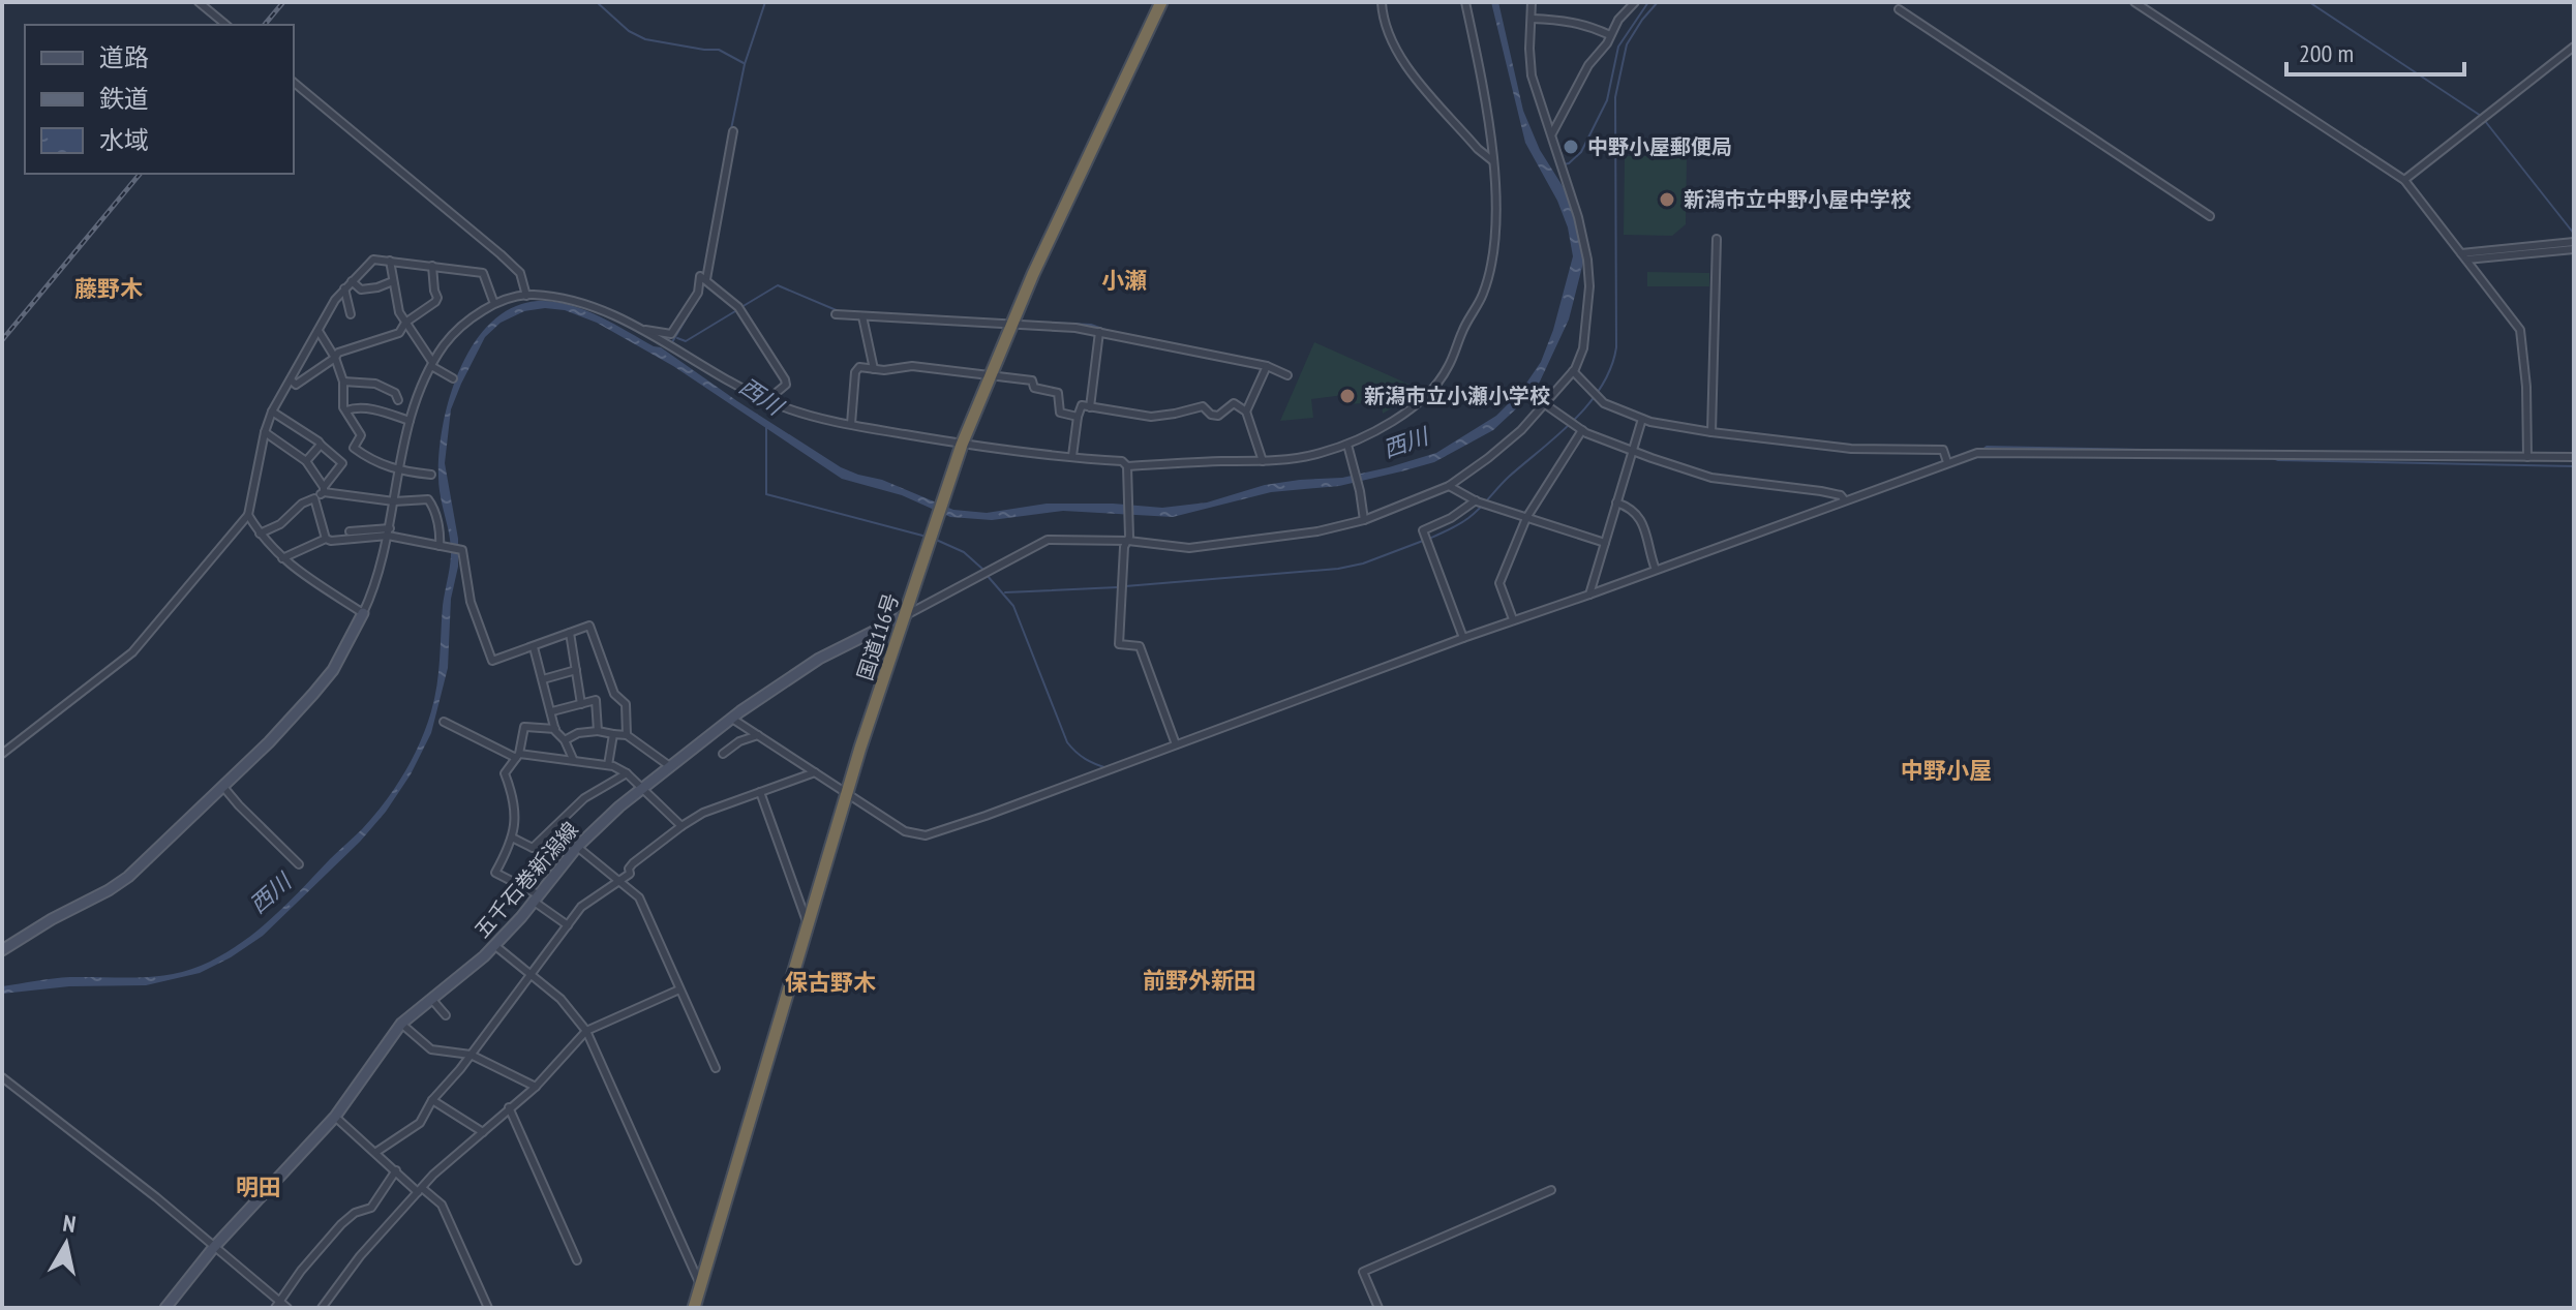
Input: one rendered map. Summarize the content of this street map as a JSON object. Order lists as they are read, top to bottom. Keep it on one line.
{"streets":{"highway":["国道116号"],"main road":["五千石巻新潟線"]},"crossings":[["国道116号","五千石巻新潟線"]],"districts":["小瀬","藤野木","中野小屋","前野外新田","保古野木","明田"],"water":["西川"],"places":["中野小屋郵便局","新潟市立中野小屋中学校","新潟市立小瀬小学校"],"legend":["道路","鉄道","水域"],"scale_bar":"200 m","north":"top"}
